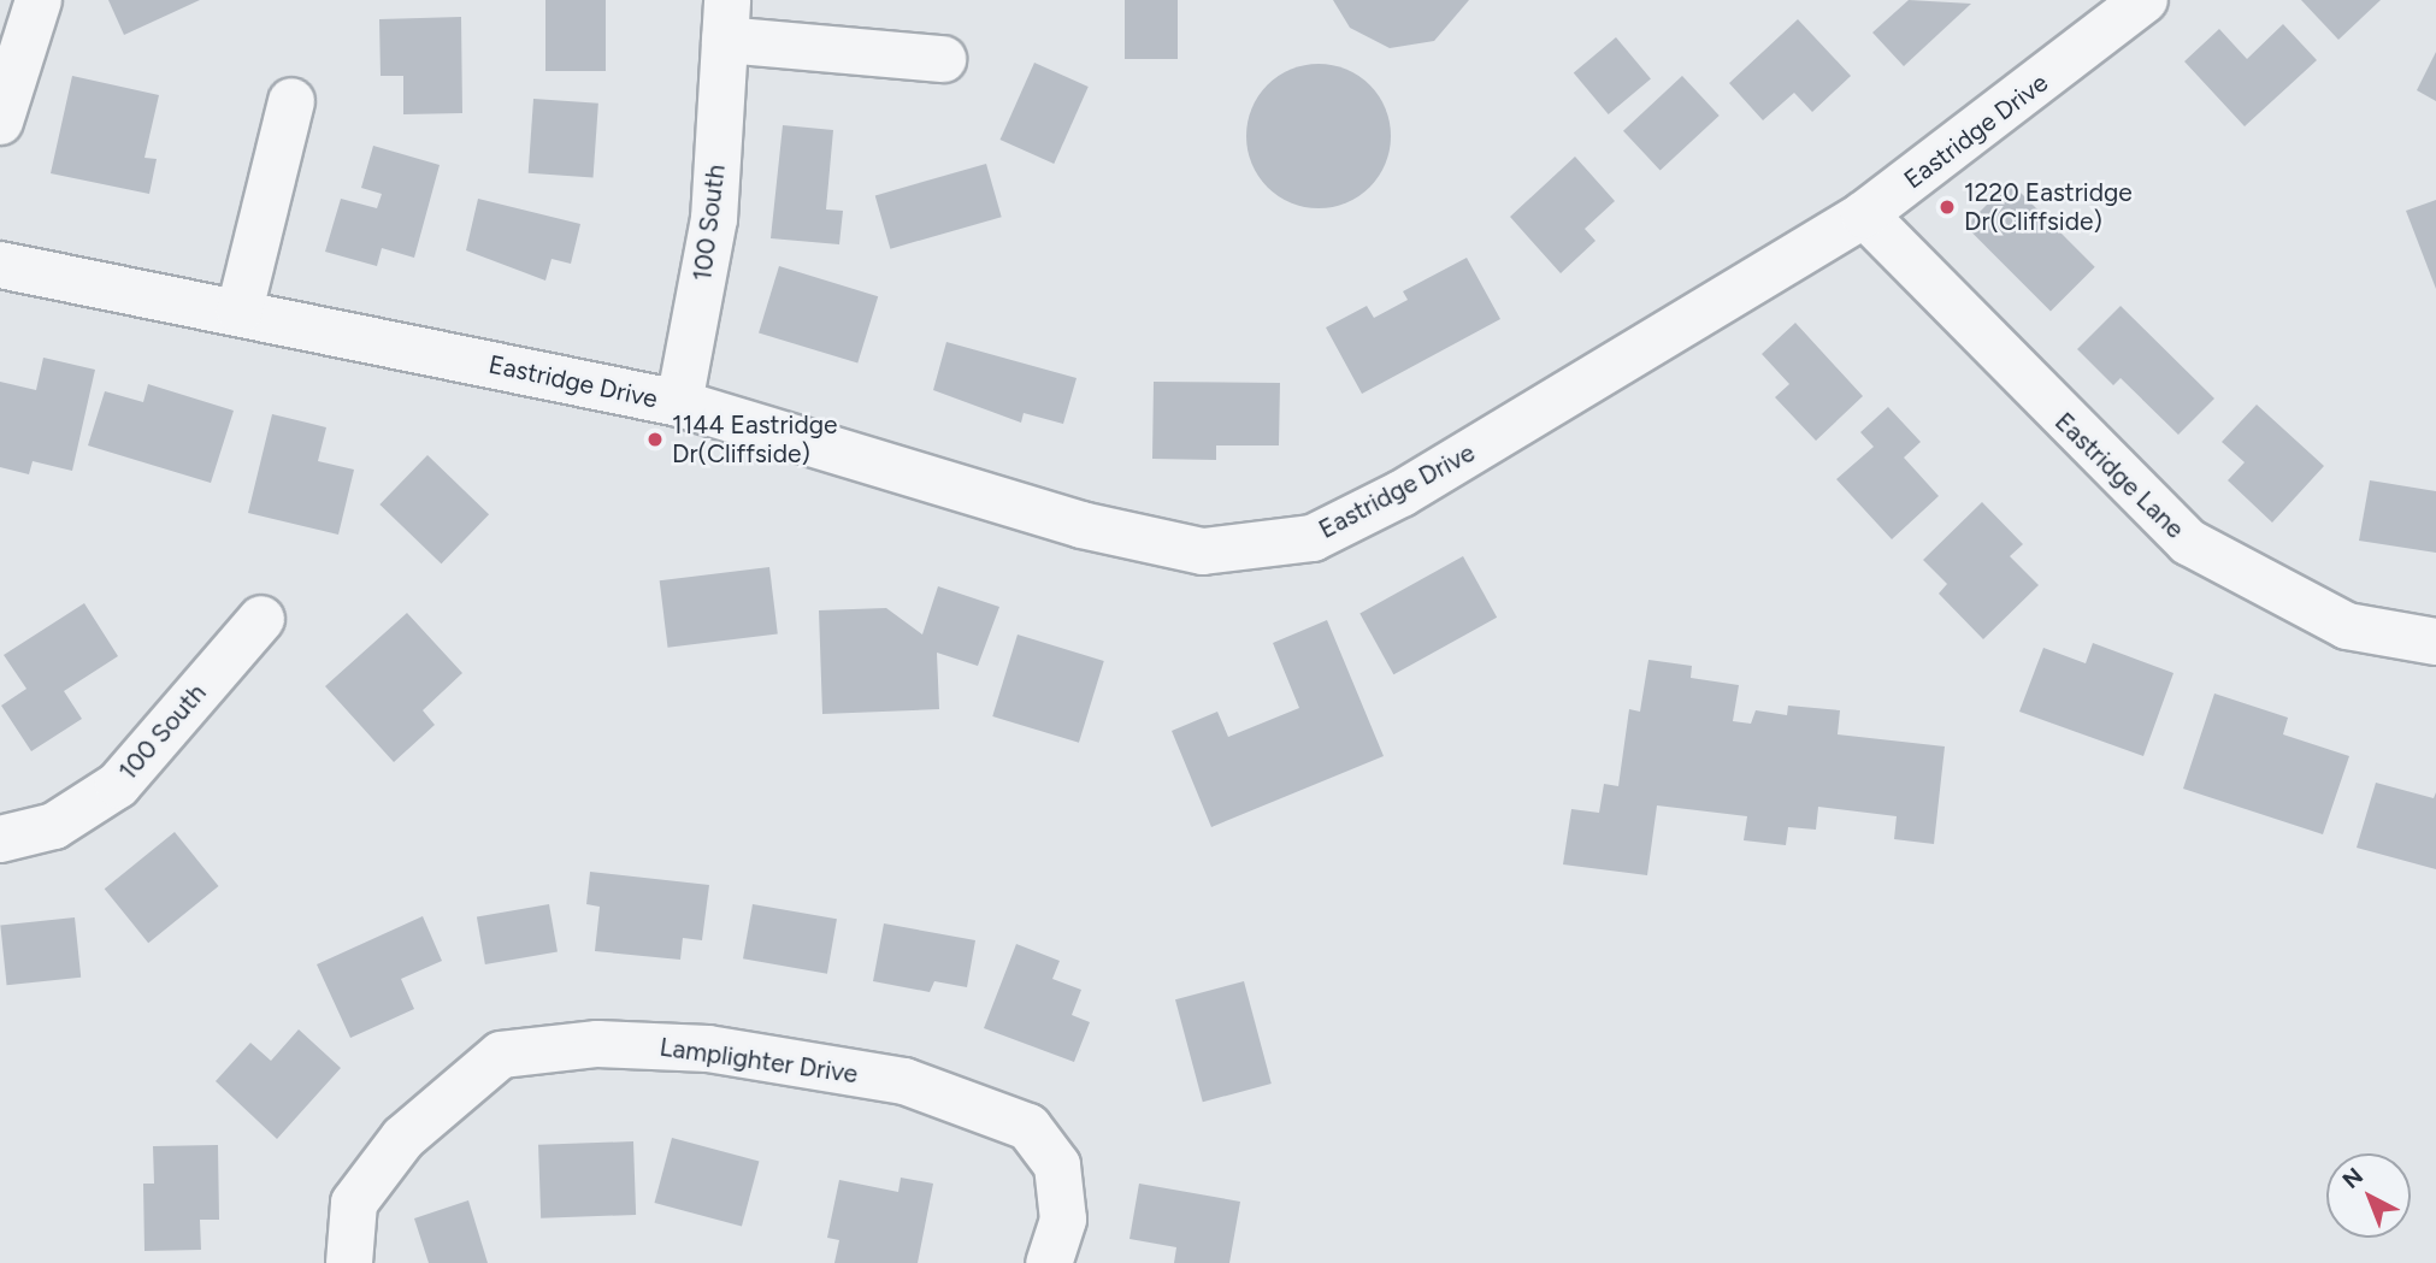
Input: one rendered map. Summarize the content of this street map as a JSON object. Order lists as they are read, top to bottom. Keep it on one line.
{"streets":{"street":["Eastridge Drive","100 South","Eastridge Lane","Lamplighter Drive"]},"crossings":[["Eastridge Drive","100 South"],["Eastridge Drive","Eastridge Lane"]],"places":["1220 Eastridge Dr(Cliffside)","1144 Eastridge Dr(Cliffside)"],"north":"top left"}
